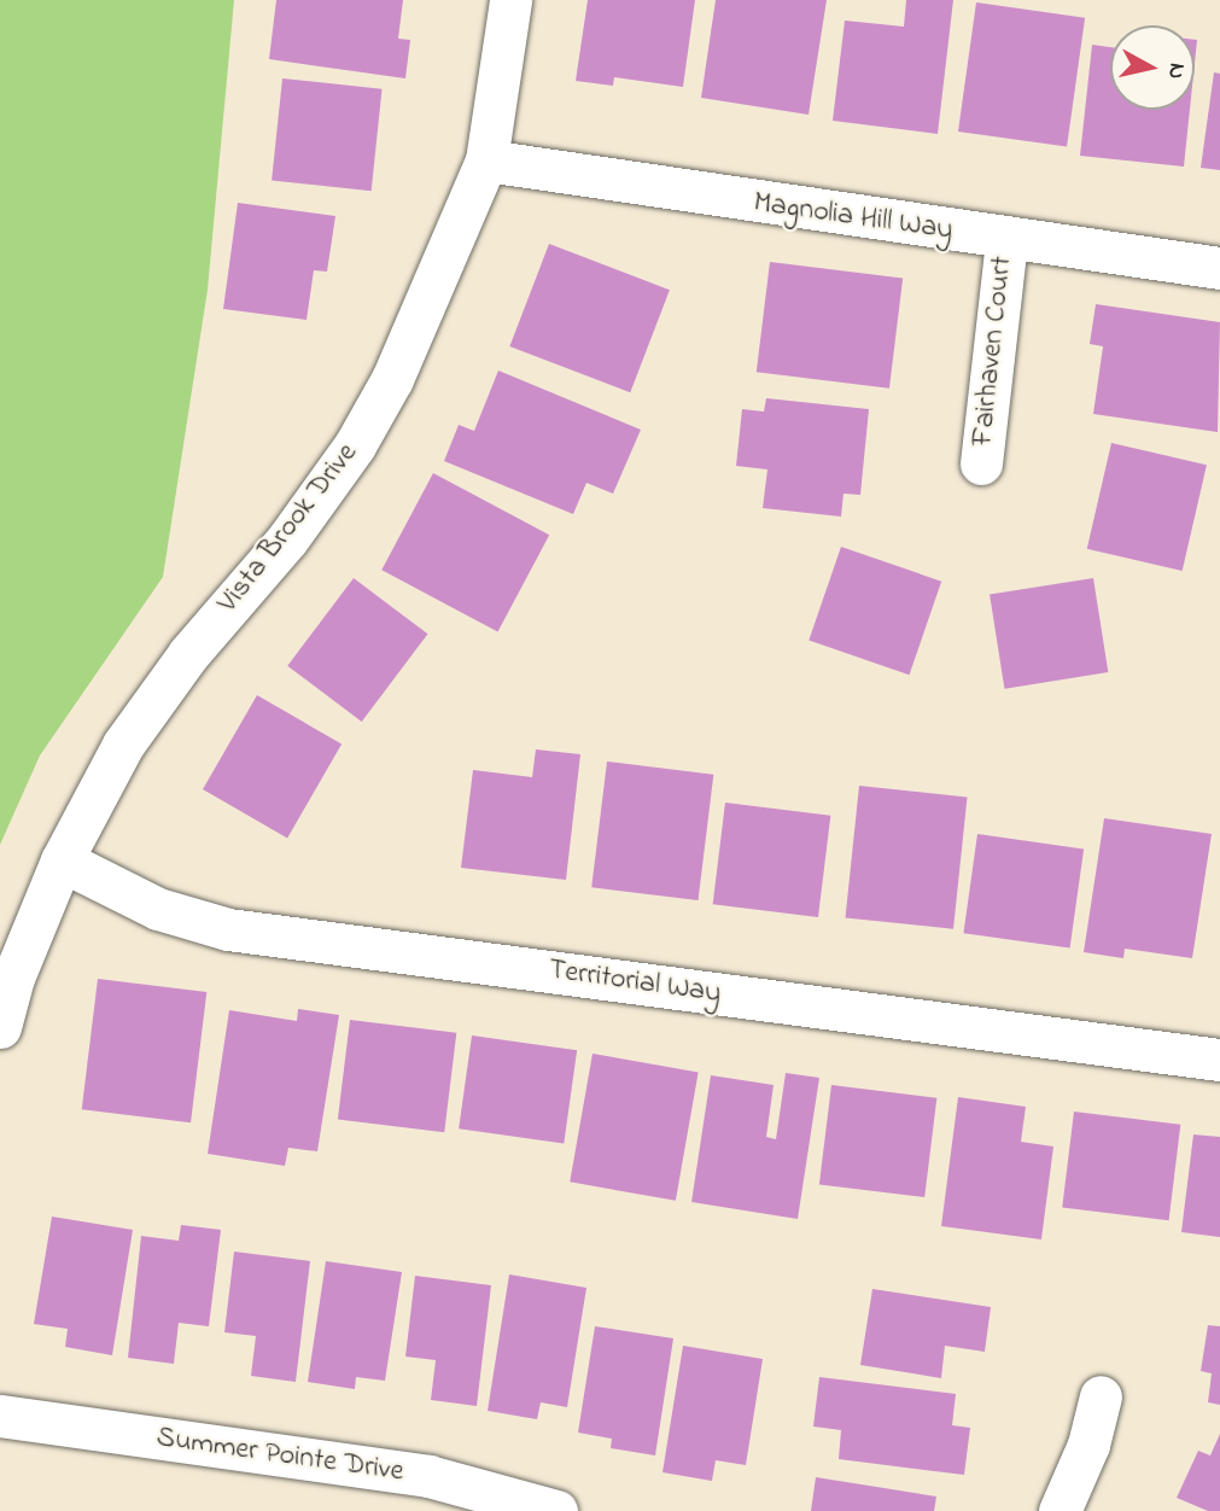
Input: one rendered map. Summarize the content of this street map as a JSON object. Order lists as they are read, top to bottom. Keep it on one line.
{"streets":{"street":["Magnolia Hill Way","Fairhaven Court","Vista Brook Drive","Territorial Way","Summer Pointe Drive"]},"crossings":[["Magnolia Hill Way","Fairhaven Court"],["Magnolia Hill Way","Vista Brook Drive"],["Vista Brook Drive","Territorial Way"]],"north":"right"}
